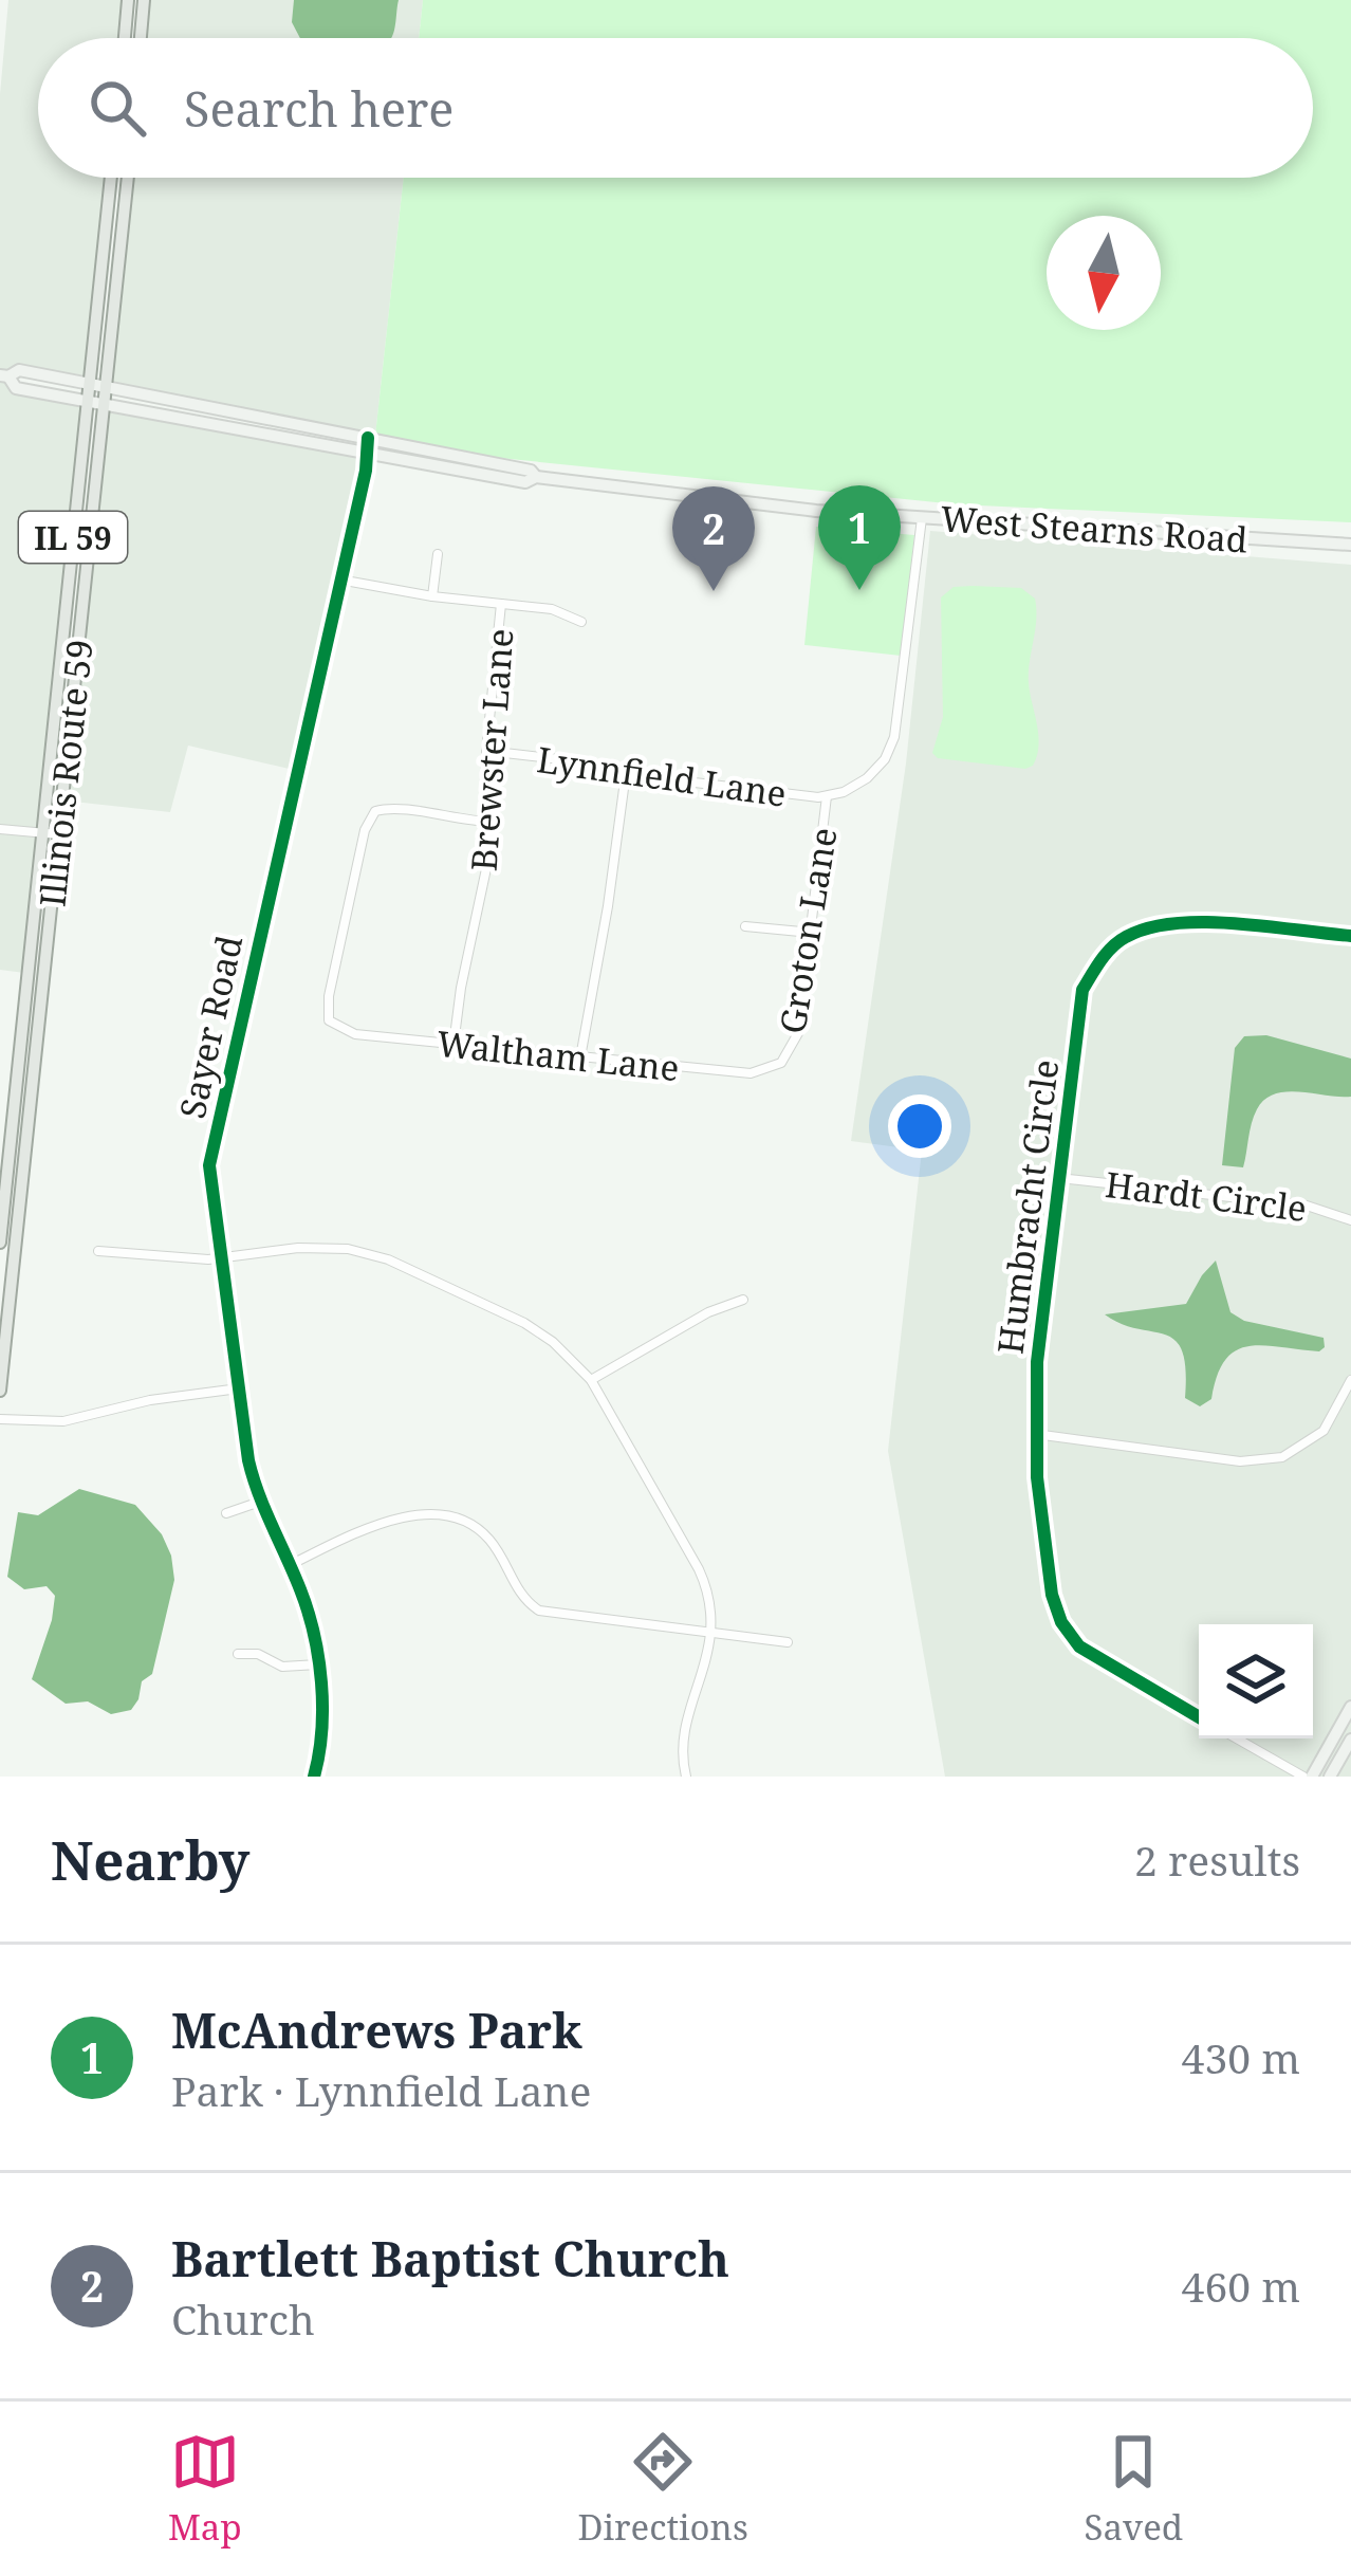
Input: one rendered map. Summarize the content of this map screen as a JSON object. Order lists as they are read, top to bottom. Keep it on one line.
{"streets":{"main road":["West Stearns Road","IL 59","Illinois Route 59"],"street":["Brewster Lane","Lynnfield Lane","Groton Lane","Sayer Road","Waltham Lane","Hardt Circle","Humbracht Circle"]},"crossings":[["West Stearns Road","Illinois Route 59"],["West Stearns Road","Lynnfield Lane"],["West Stearns Road","Sayer Road"],["Brewster Lane","Lynnfield Lane"],["Brewster Lane","Waltham Lane"],["Lynnfield Lane","Groton Lane"],["Groton Lane","Waltham Lane"],["Hardt Circle","Humbracht Circle"]],"north":"bottom","page":{"search":"Search here","pins":["1","2"],"heading":["Nearby","2 results"],"list":[{"mark":"1","name":"McAndrews Park","note":"Park · Lynnfield Lane","value":"430 m"},{"mark":"2","name":"Bartlett Baptist Church","note":"Church","value":"460 m"}],"nav":["Map","Directions","Saved"]}}
